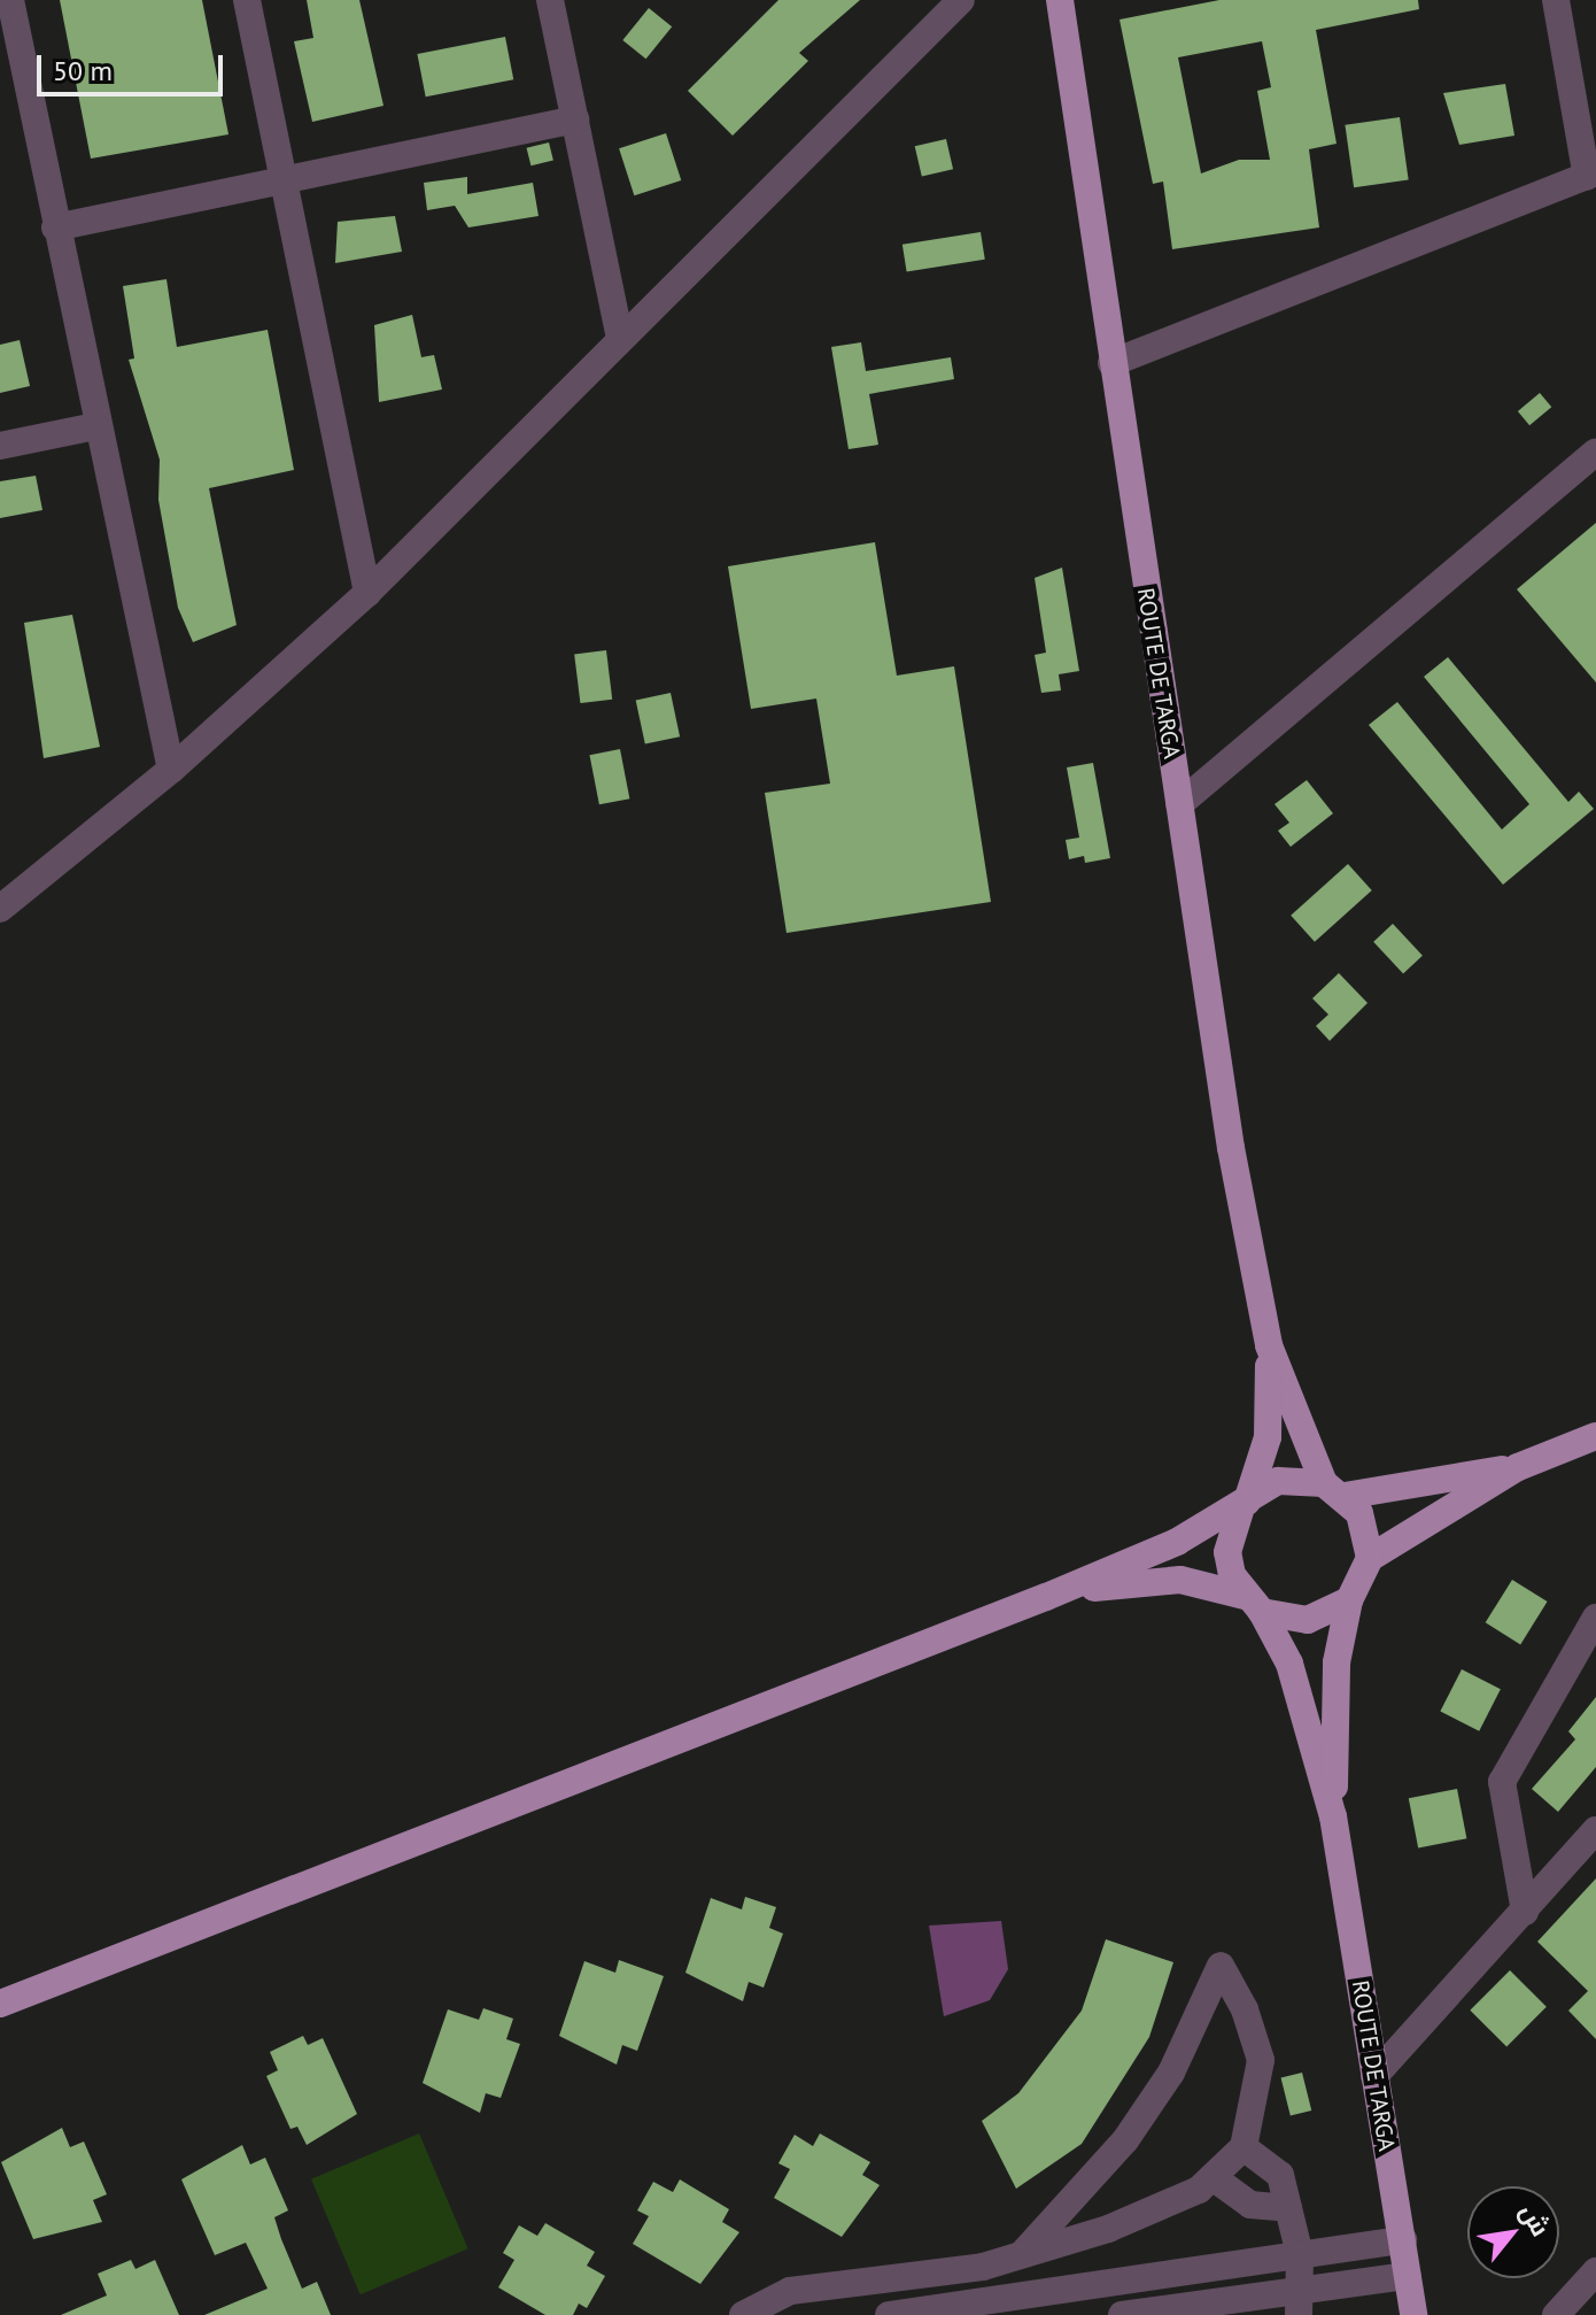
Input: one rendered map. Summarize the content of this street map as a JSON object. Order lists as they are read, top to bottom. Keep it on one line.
{"streets":{"main road":["ROUTE DE TARGA"]},"scale_bar":"50 m","north":"top right"}
